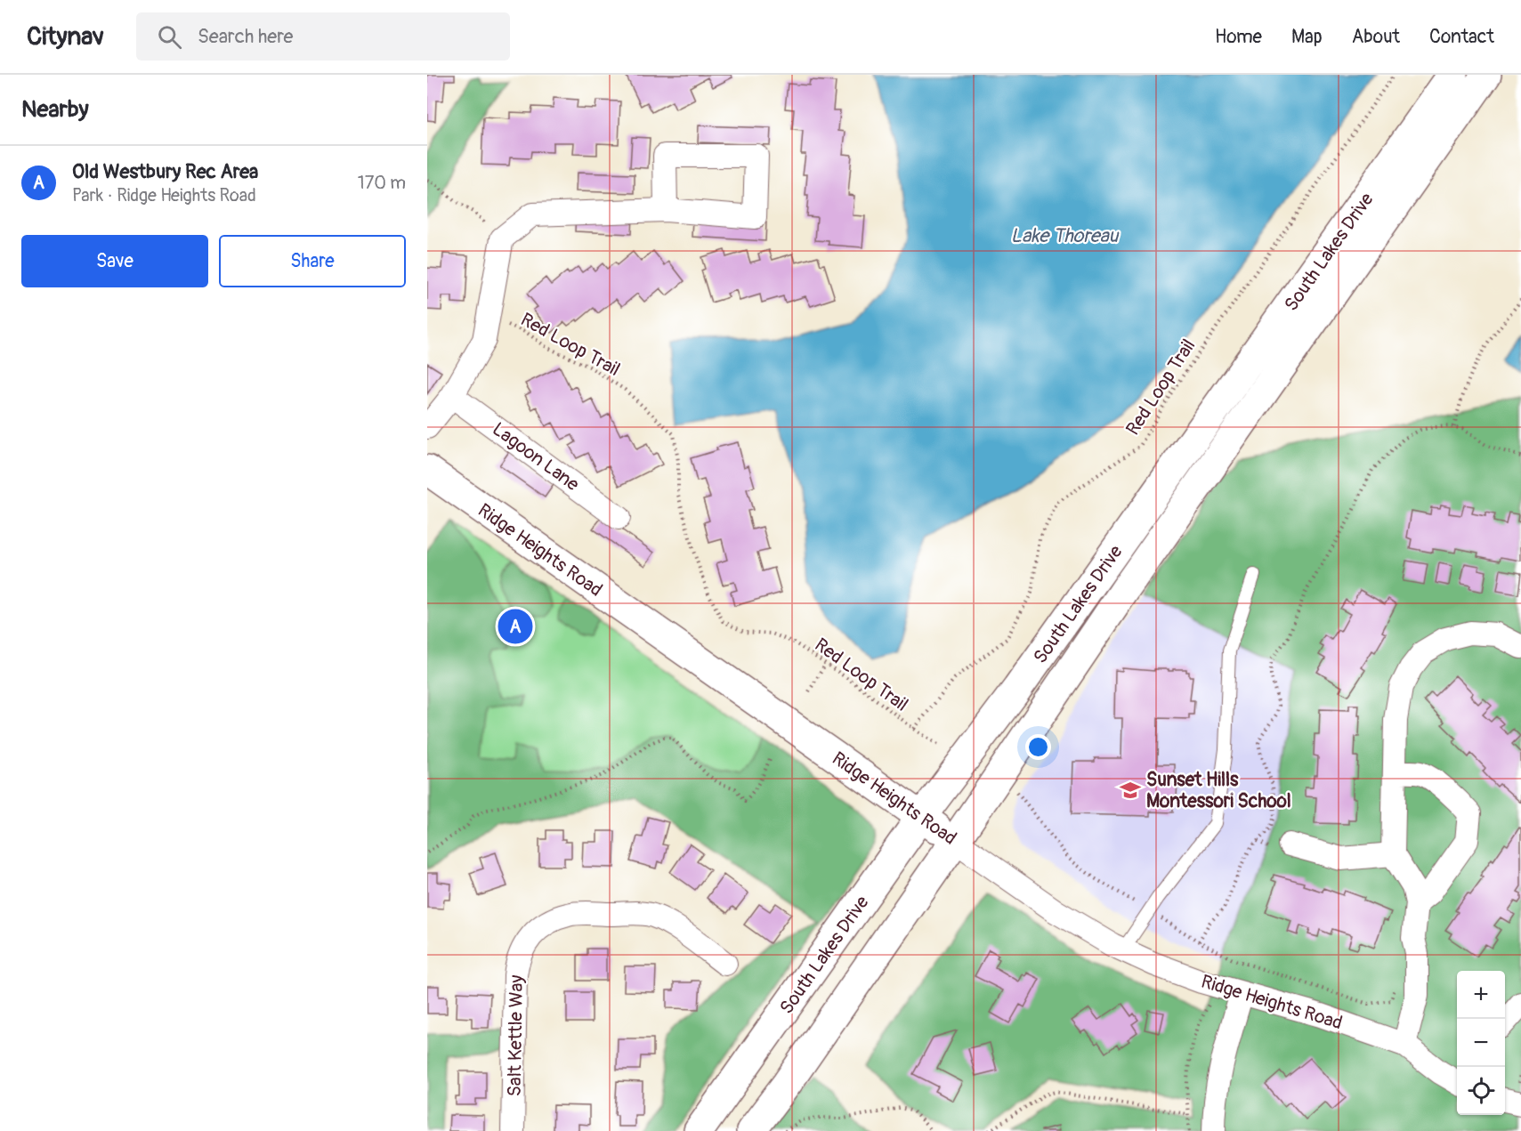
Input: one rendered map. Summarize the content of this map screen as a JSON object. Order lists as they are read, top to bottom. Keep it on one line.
{"streets":{"main road":["South Lakes Drive","Ridge Heights Road"],"street":["Lagoon Lane","Salt Kettle Way"],"path":["Red Loop Trail"]},"crossings":[["South Lakes Drive","Ridge Heights Road"]],"water":["Lake Thoreau"],"places":{"school or university":["Sunset Hills Montessori School"]},"page":{"header":"Citynav","search":"Search here","nav":["Home","Map","About","Contact"],"heading":"Nearby","list":[{"mark":"A","name":"Old Westbury Rec Area","note":"Park · Ridge Heights Road","value":"170 m"}],"buttons":["Save","Share"],"pins":"A","map_buttons":["+","−"]}}
